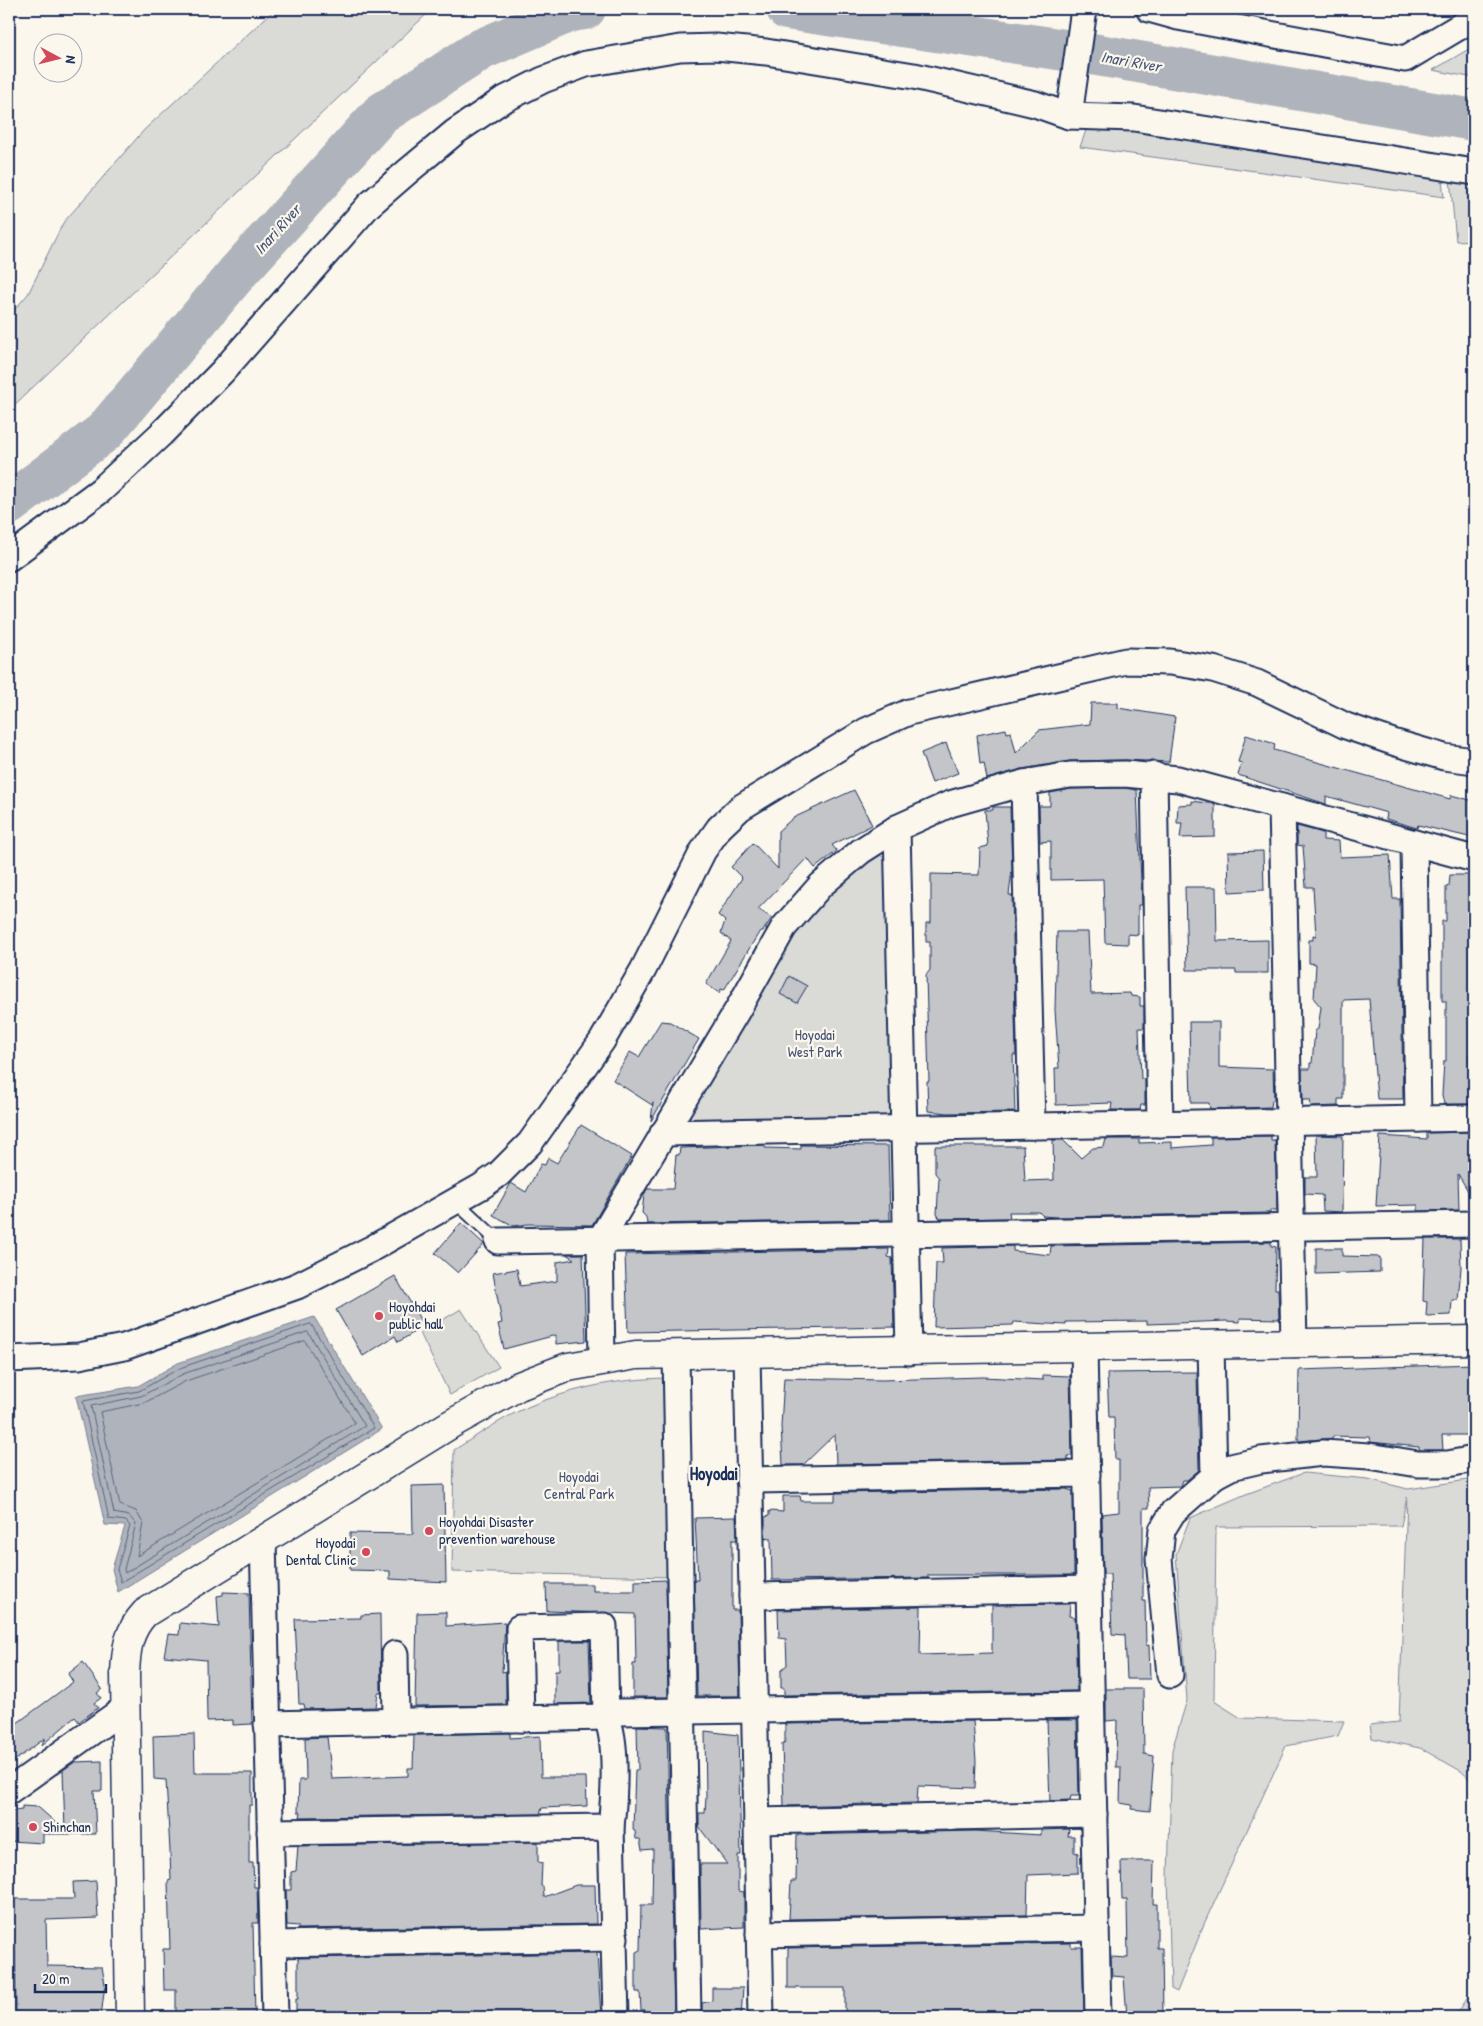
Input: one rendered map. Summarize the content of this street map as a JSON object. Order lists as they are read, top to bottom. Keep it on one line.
{"districts":["Hoyodai"],"water":["Inari River"],"parks":["Hoyodai West Park","Hoyodai Central Park"],"places":["Hoyohdai public hall","Hoyohdai Disaster prevention warehouse","Hoyodai Dental Clinic","Shinchan"],"scale_bar":"20 m","north":"right"}
